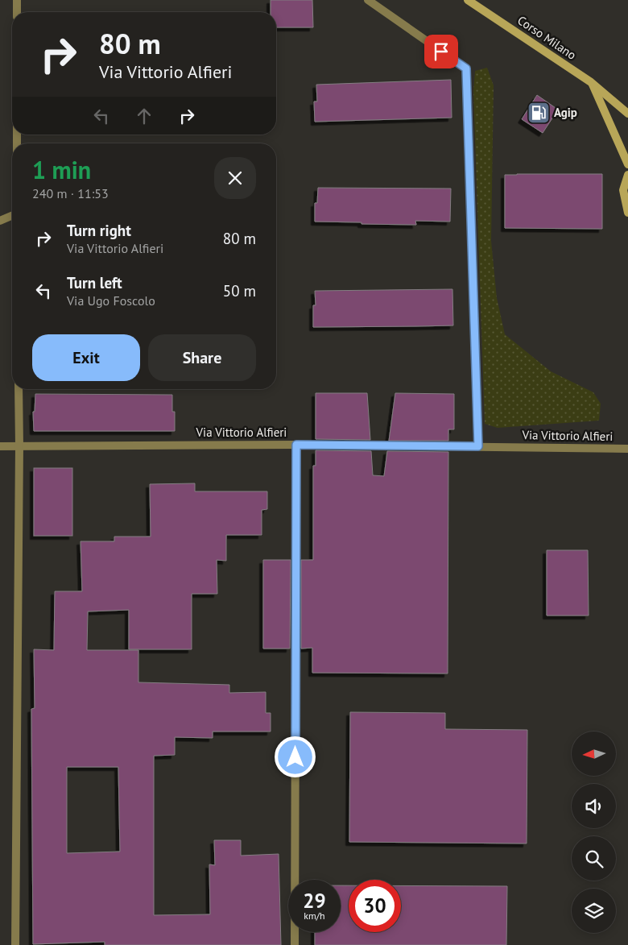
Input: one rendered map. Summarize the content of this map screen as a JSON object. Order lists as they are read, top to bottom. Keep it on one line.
{"streets":{"main road":["Corso Milano"],"street":["Via Vittorio Alfieri"]},"places":{"fuel station":["Agip"]},"north":"left","page":{"turn":["80 m","Via Vittorio Alfieri"],"heading":["1 min","240 m · 11:53"],"list":[{"name":"Turn right","note":"Via Vittorio Alfieri","value":"80 m"},{"name":"Turn left","note":"Via Ugo Foscolo","value":"50 m"}],"buttons":["Exit","Share"],"speed":"29 km/h","limit":"30"}}
